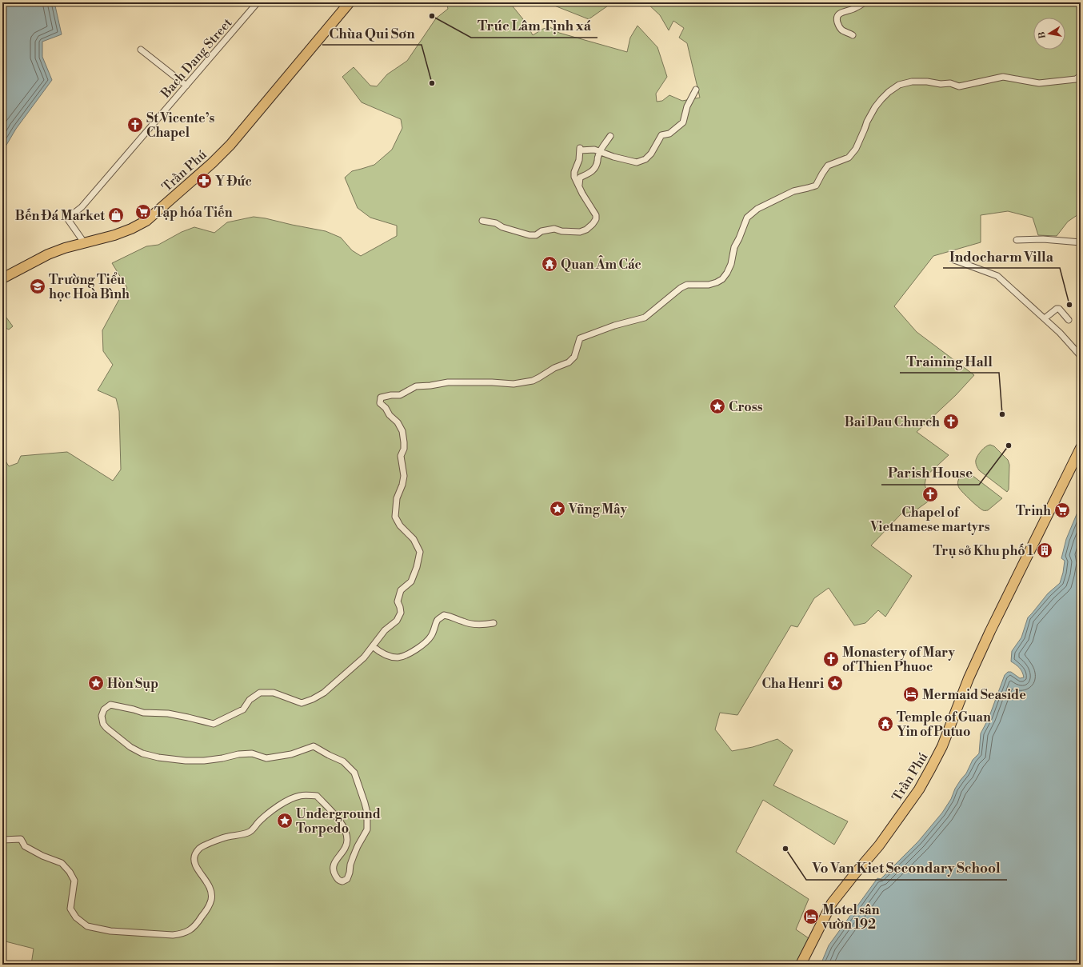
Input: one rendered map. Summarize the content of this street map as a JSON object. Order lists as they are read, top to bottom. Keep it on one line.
{"streets":{"main road":["Trần Phú"],"street":["Bach Dang Street"]},"crossings":[["Bach Dang Street","Trần Phú"]],"places":{"other":["Trúc Lâm Tịnh xá","Chùa Qui Sơn","Indocharm Villa","Training Hall","Parish House","Vo Van Kiet Secondary School"],"church":["St Vicente’s Chapel","Bai Dau Church","Chapel of Vietnamese martyrs","Monastery of Mary of Thien Phuoc"],"pharmacy":["Y Đức"],"supermarket":["Tạp hóa Tiến","Trinh"],"shop":["Bến Đá Market"],"temple":["Quan Âm Các","Temple of Guan Yin of Putuo"],"school or university":["Trường Tiểu học Hoà Bình"],"place":["Cross","Vũng Mây","Hòn Sụp","Cha Henri","Underground Torpedo"],"building":["Trụ sở Khu phố 1"],"hotel":["Mermaid Seaside","Motel sân vườn 192"]},"north":"left"}
